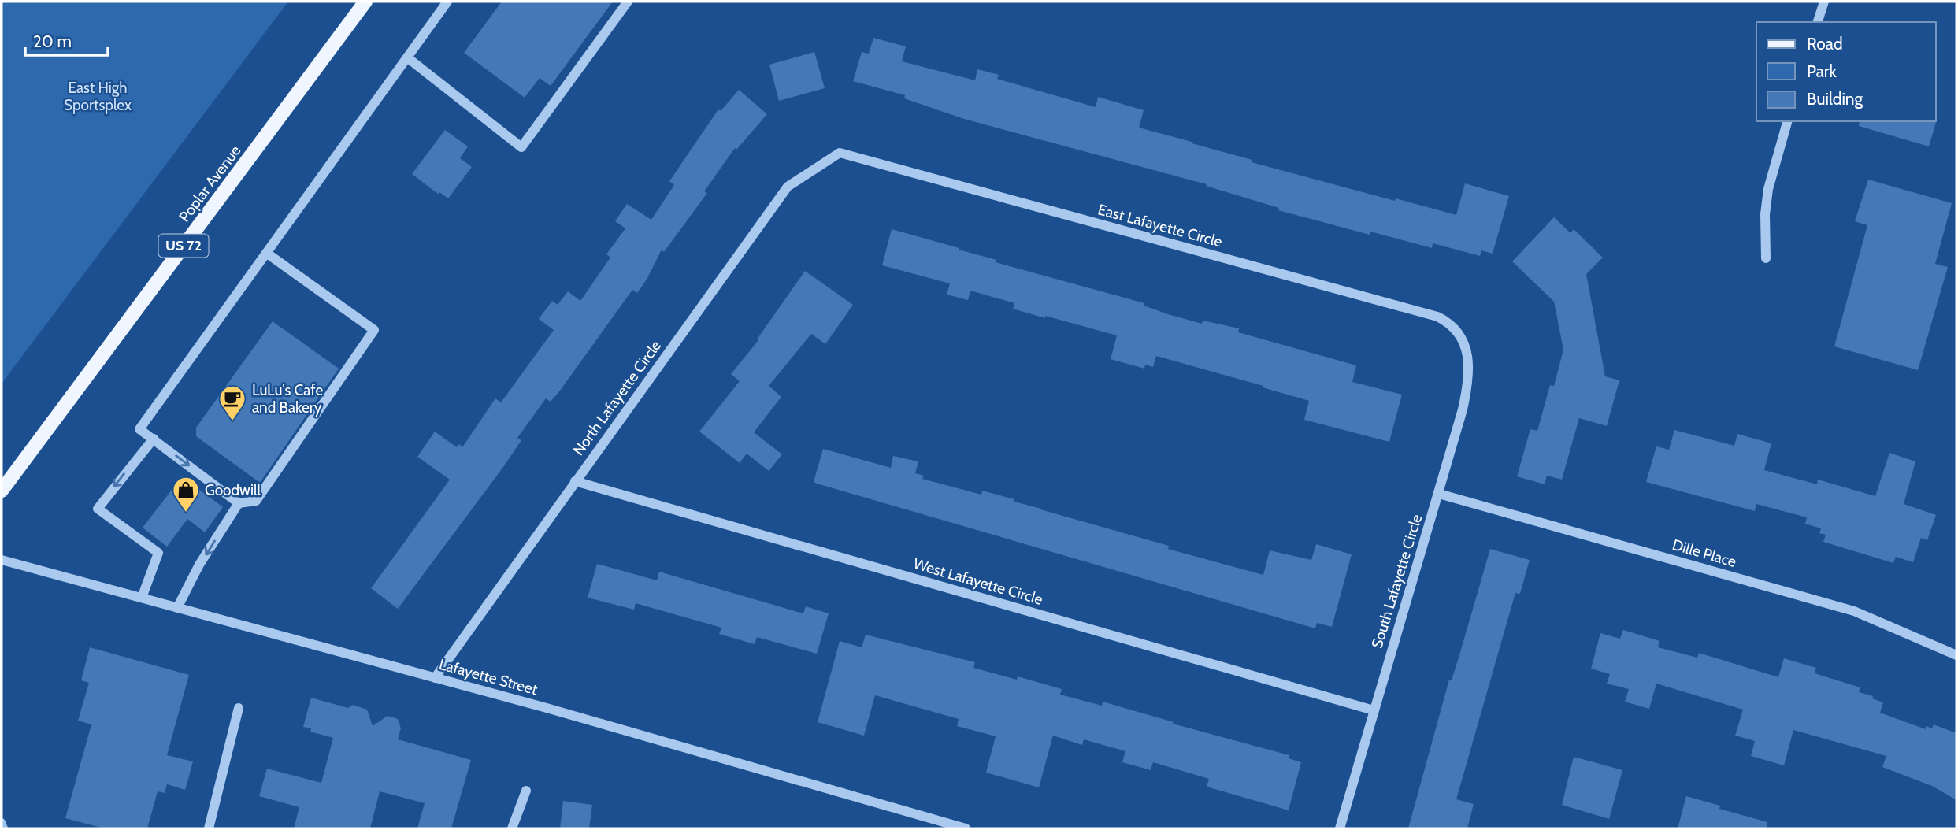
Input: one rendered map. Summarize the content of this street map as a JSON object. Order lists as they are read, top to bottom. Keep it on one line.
{"streets":{"main road":["Poplar Avenue","US 72"],"street":["East Lafayette Circle","North Lafayette Circle","Dille Place","West Lafayette Circle","South Lafayette Circle","Lafayette Street"]},"crossings":[["East Lafayette Circle","North Lafayette Circle"],["East Lafayette Circle","South Lafayette Circle"],["North Lafayette Circle","West Lafayette Circle"],["North Lafayette Circle","Lafayette Street"],["Dille Place","South Lafayette Circle"],["West Lafayette Circle","South Lafayette Circle"]],"parks":["East High Sportsplex"],"places":{"cafe":["LuLu's Cafe and Bakery"],"shop":["Goodwill"]},"legend":["Road","Park","Building"],"scale_bar":"20 m"}
